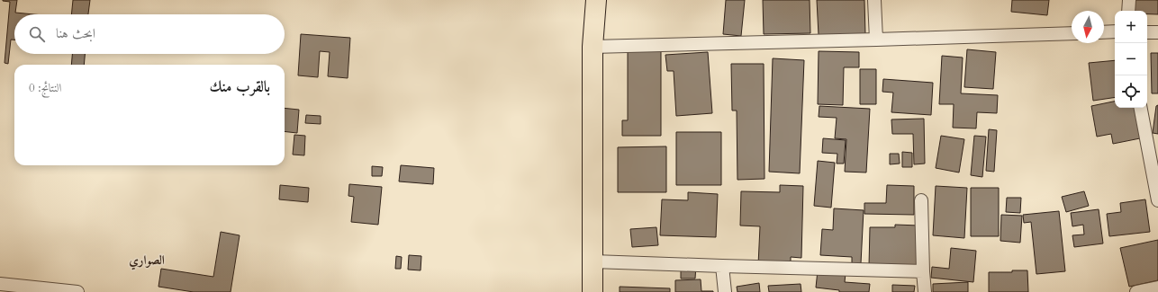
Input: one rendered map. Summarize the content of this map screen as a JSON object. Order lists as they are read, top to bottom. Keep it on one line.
{"districts":["الصواري"],"north":"bottom","page":{"map_buttons":["+","−"],"search":"ابحث هنا","heading":["بالقرب منك","النتائج: 0"]}}
